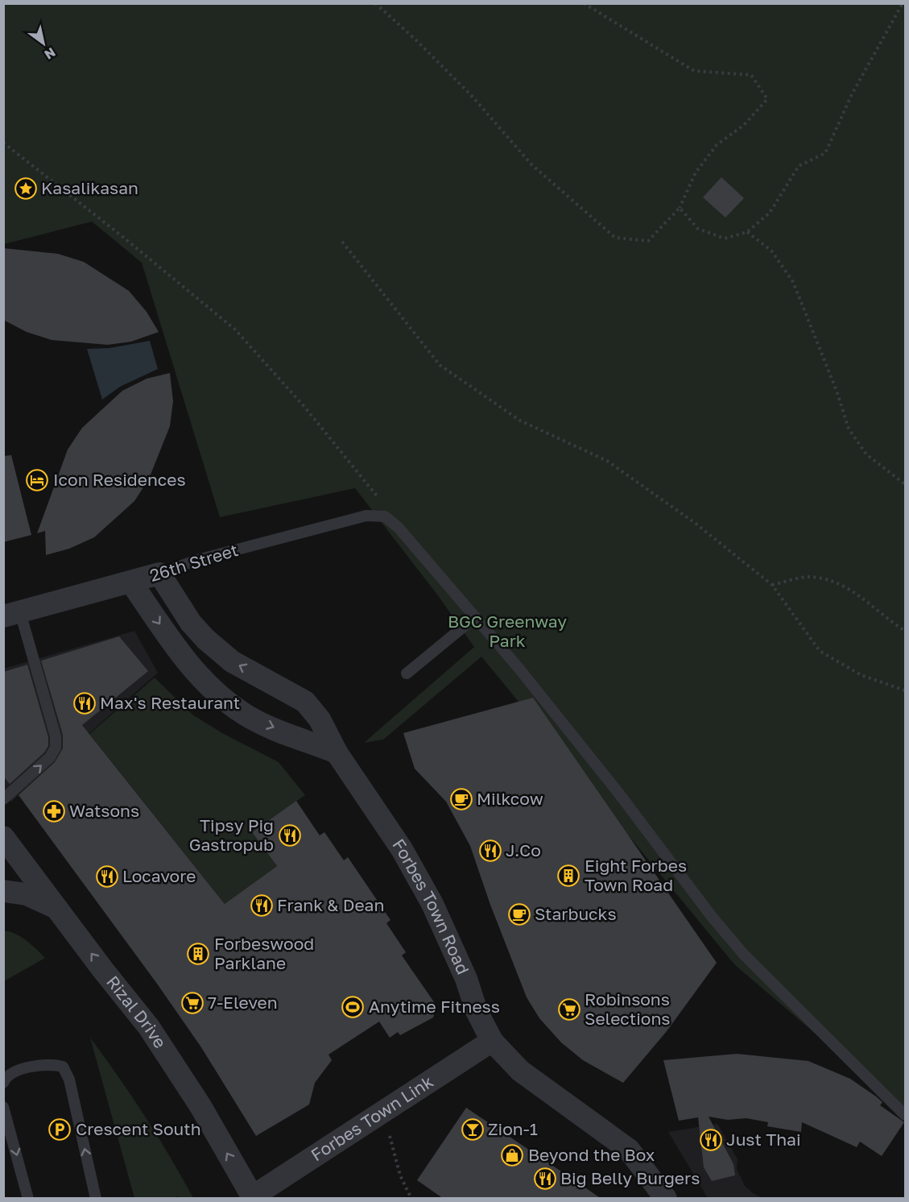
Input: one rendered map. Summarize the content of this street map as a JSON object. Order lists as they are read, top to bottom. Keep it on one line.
{"streets":{"street":["26th Street","Forbes Town Road","Rizal Drive","Forbes Town Link"]},"crossings":[["26th Street","Forbes Town Road"],["Forbes Town Road","Forbes Town Link"],["Rizal Drive","Forbes Town Link"]],"one_way":["Rizal Drive"],"parks":["BGC Greenway Park"],"places":{"place":["Kasalikasan"],"hotel":["Icon Residences"],"restaurant":["Max's Restaurant","Tipsy Pig Gastropub","J.Co","Locavore","Frank & Dean","Just Thai","Big Belly Burgers"],"cafe":["Milkcow","Starbucks"],"pharmacy":["Watsons"],"building":["Eight Forbes Town Road","Forbeswood Parklane"],"supermarket":["7-Eleven","Robinsons Selections"],"sports":["Anytime Fitness"],"parking":["Crescent South"],"bar":["Zion-1"],"shop":["Beyond the Box"]},"north":"bottom right"}
